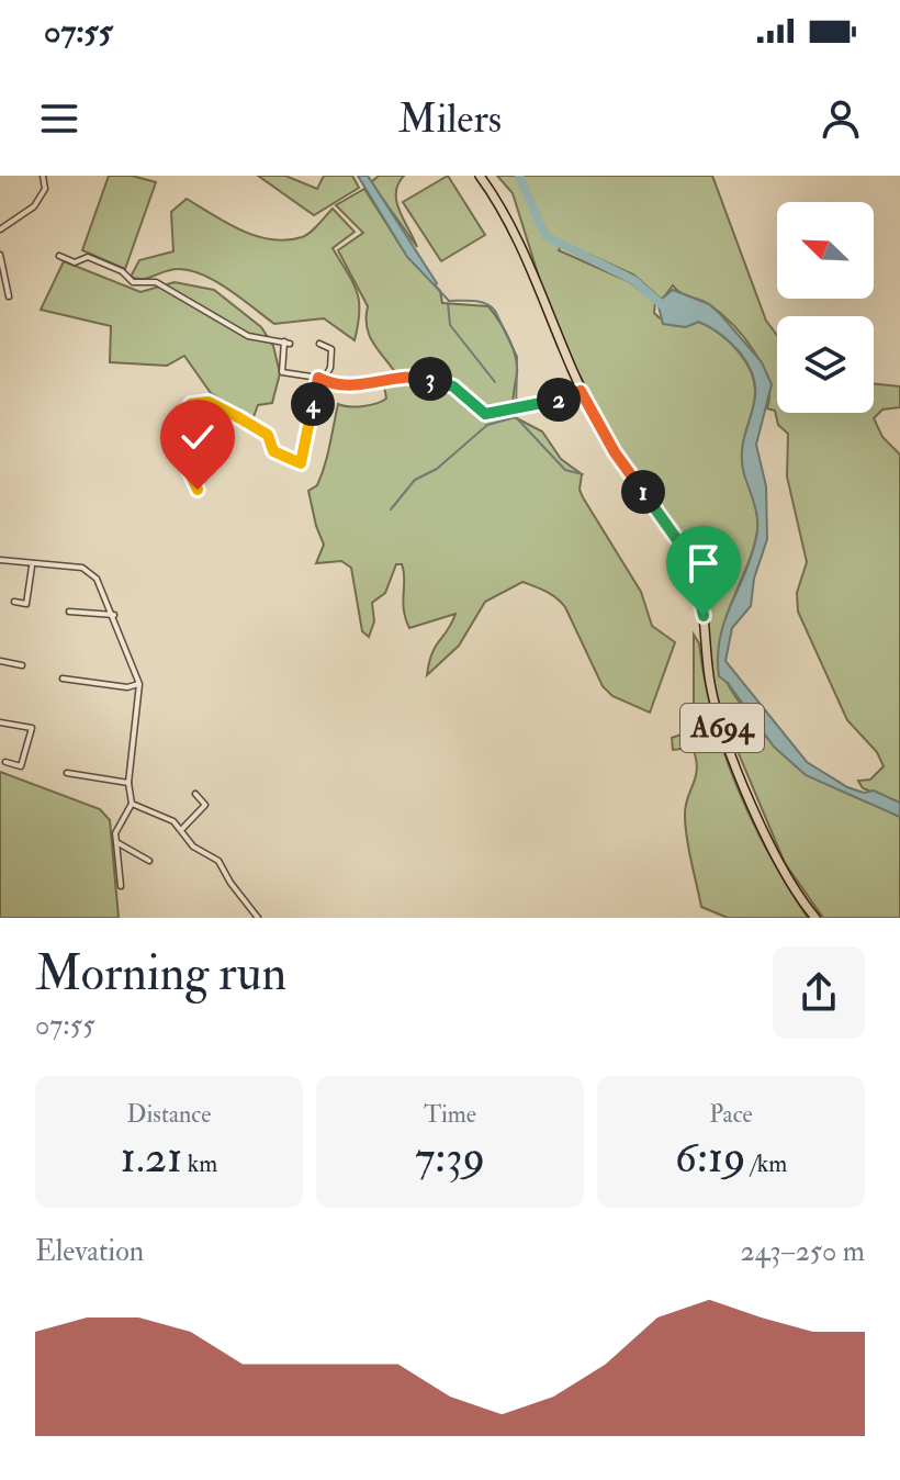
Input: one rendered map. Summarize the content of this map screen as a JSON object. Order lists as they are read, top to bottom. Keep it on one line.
{"streets":{"main road":["A694"]},"north":"top left","page":{"status":"07:55","header":"Milers","pins":["3","2","4","1"],"heading":["Morning run","07:55"],"stats":[["Distance","1.21 km"],["Time","7:39"],["Pace","6:19 /km"]],"chart":["Elevation","243–250 m"]}}
